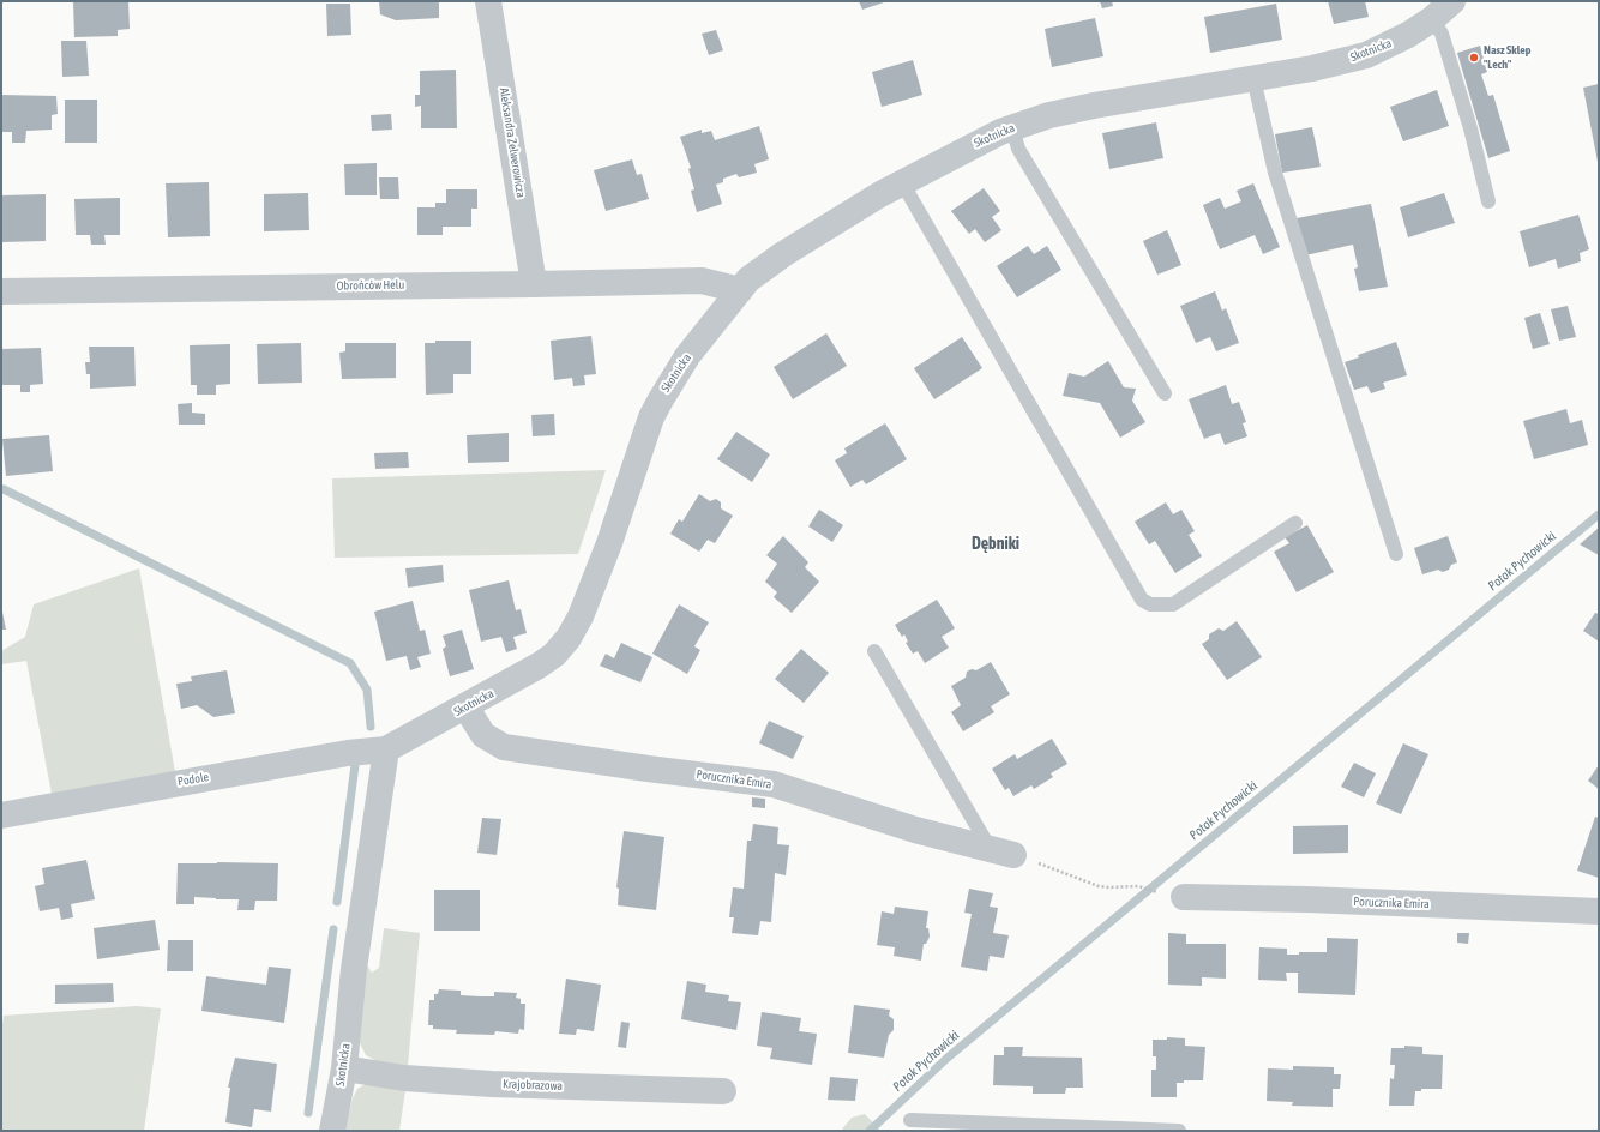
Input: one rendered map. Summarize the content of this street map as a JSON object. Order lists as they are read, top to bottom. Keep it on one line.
{"streets":{"street":["Skotnicka","Aleksandra Zelwerowicza","Obrońców Helu","Podole","Porucznika Emira","Krajobrazowa"]},"crossings":[["Skotnicka","Obrońców Helu"],["Skotnicka","Podole"],["Skotnicka","Porucznika Emira"],["Skotnicka","Krajobrazowa"],["Aleksandra Zelwerowicza","Obrońców Helu"]],"districts":["Dębniki"],"water":["Potok Pychowicki"],"places":["Nasz Sklep \"Lech\""]}
